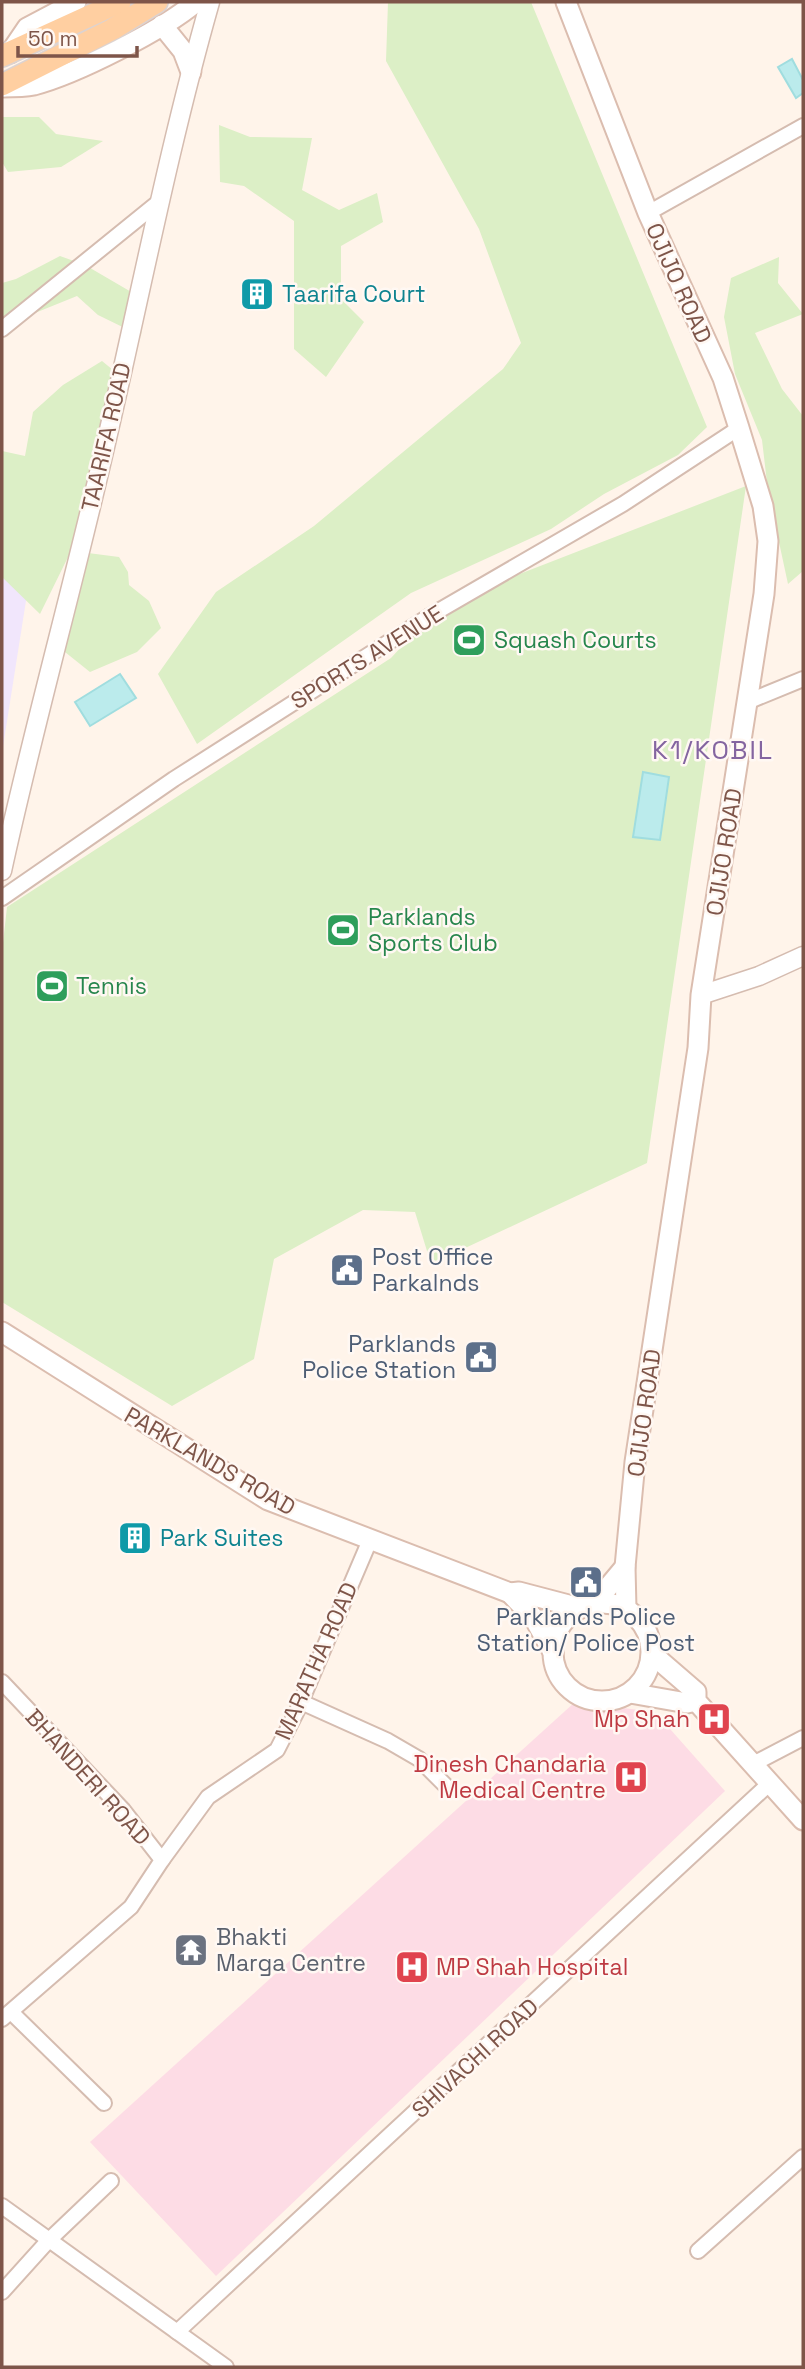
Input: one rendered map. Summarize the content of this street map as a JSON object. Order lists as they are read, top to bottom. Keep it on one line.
{"streets":{"main road":["OJIJO ROAD","PARKLANDS ROAD"],"street":["TAARIFA ROAD","SPORTS AVENUE","MARATHA ROAD","BHANDERI ROAD","SHIVACHI ROAD"]},"crossings":[["OJIJO ROAD","SPORTS AVENUE"],["OJIJO ROAD","PARKLANDS ROAD"],["PARKLANDS ROAD","MARATHA ROAD"],["MARATHA ROAD","BHANDERI ROAD"]],"districts":["K1/KOBIL"],"places":{"building":["Taarifa Court","Park Suites"],"sports":["Squash Courts","Parklands Sports Club","Tennis"],"public building":["Post Office Parkalnds","Parklands Police Station","Parklands Police Station/ Police Post"],"hospital":["Mp Shah","Dinesh Chandaria Medical Centre","MP Shah Hospital"],"temple":["Bhakti Marga Centre"]},"scale_bar":"50 m"}
